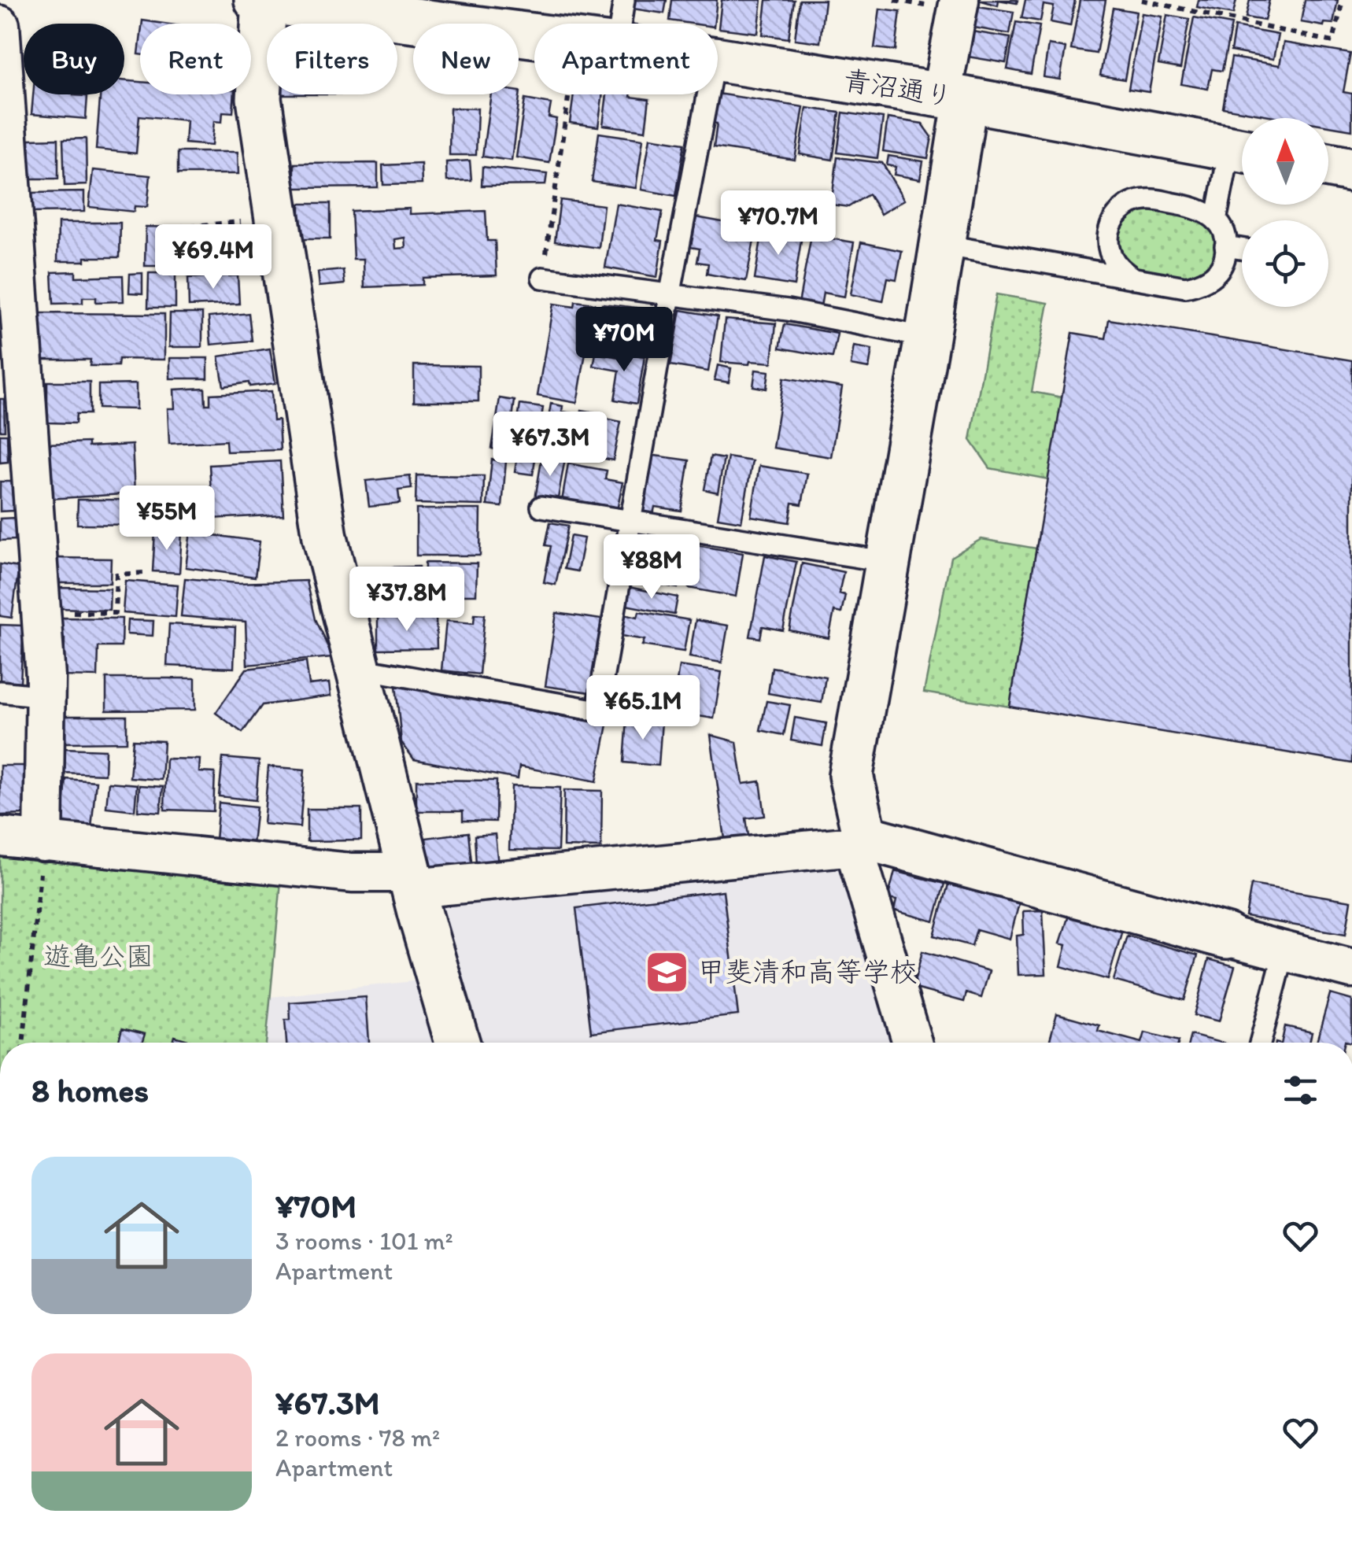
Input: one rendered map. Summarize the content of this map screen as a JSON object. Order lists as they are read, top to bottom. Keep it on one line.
{"streets":{"street":["青沼通り"]},"parks":["遊亀公園"],"places":{"school or university":["甲斐清和高等学校"]},"north":"top","page":{"chip":["Buy","Rent","Filters","New","Apartment"],"price":["¥70.7M","¥69.4M","¥70M","¥67.3M","¥55M","¥88M","¥37.8M","¥65.1M"],"heading":"8 homes","list":[{"name":"¥70M","note":"3 rooms · 101 m² · Apartment"},{"name":"¥67.3M","note":"2 rooms · 78 m² · Apartment"}]}}
